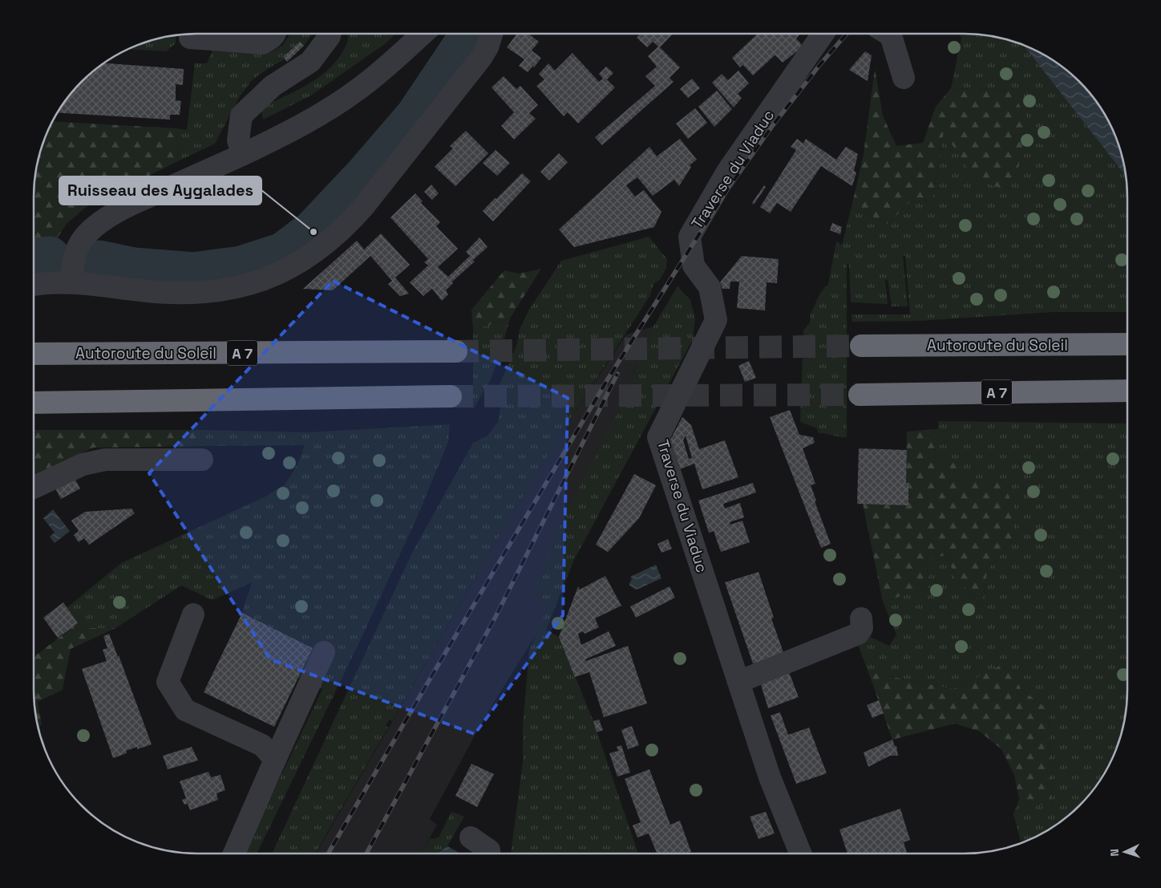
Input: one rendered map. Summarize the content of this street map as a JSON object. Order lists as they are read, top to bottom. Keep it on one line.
{"streets":{"highway":["Autoroute du Soleil","A 7"],"street":["Traverse du Viaduc"]},"places":["Ruisseau des Aygalades"],"north":"left"}
